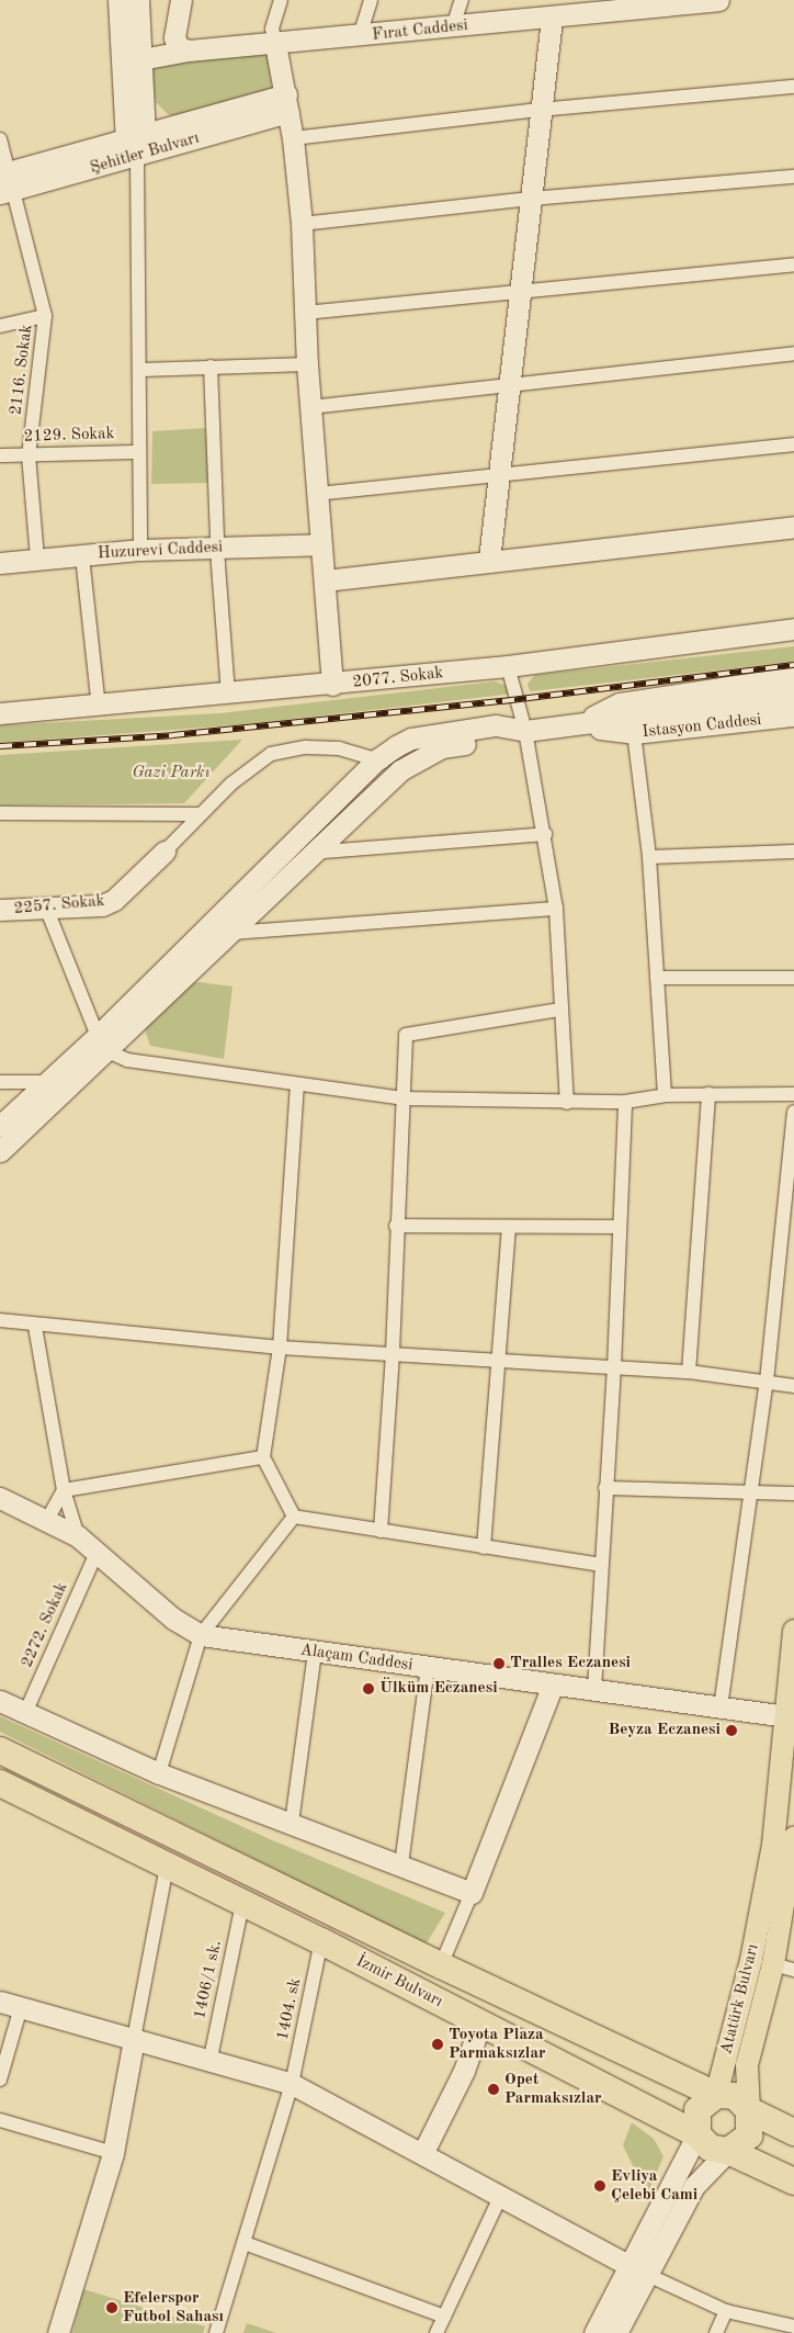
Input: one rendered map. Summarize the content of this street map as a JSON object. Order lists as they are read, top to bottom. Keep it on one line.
{"streets":{"highway":["İzmir Bulvarı","Atatürk Bulvarı"],"street":["Fırat Caddesi","Şehitler Bulvarı","2116. Sokak","2129. Sokak","Huzurevi Caddesi","2077. Sokak","Istasyon Caddesi","2257. Sokak","2272. Sokak","Alaçam Caddesi","1406/1 sk.","1404. sk"]},"crossings":[["Şehitler Bulvarı","2116. Sokak"],["2116. Sokak","2129. Sokak"],["2116. Sokak","Huzurevi Caddesi"],["2272. Sokak","Alaçam Caddesi"],["Alaçam Caddesi","Atatürk Bulvarı"],["1406/1 sk.","İzmir Bulvarı"],["İzmir Bulvarı","Atatürk Bulvarı"],["İzmir Bulvarı","1404. sk"]],"parks":["Gazi Parkı"],"places":["Tralles Eczanesi","Ülküm Eczanesi","Beyza Eczanesi","Toyota Plaza Parmaksızlar","Opet Parmaksızlar","Evliya Çelebi Cami","Efelerspor Futbol Sahası"]}
